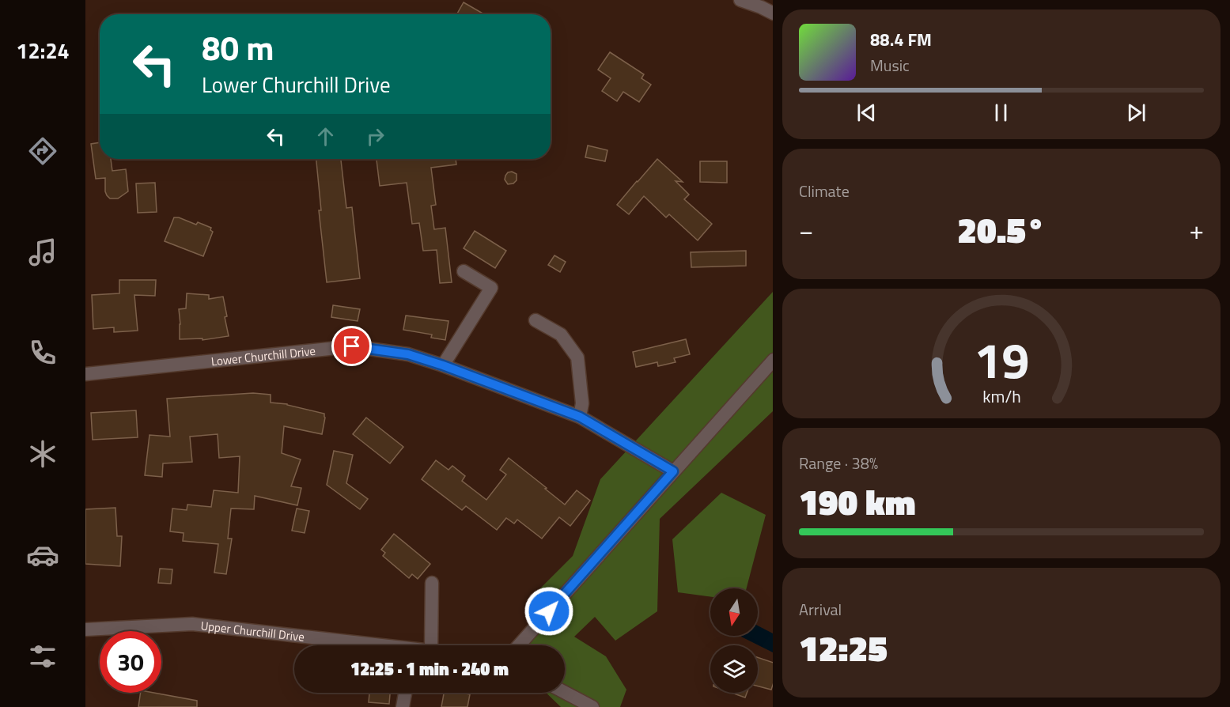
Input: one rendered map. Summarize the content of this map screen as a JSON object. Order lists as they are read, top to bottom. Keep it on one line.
{"streets":{"street":["Lower Churchill Drive","Upper Churchill Drive"]},"north":"bottom","page":{"tabs":"12:24","turn":["80 m","Lower Churchill Drive"],"song":["88.4 FM","Music"],"tile":["Climate",["Range · 38%","190 km"],["Arrival","12:25"]],"heat":["−","20.5°","+"],"limit":"30","trip":"12:25 · 1 min · 240 m","gauge":["19","km/h"]}}
